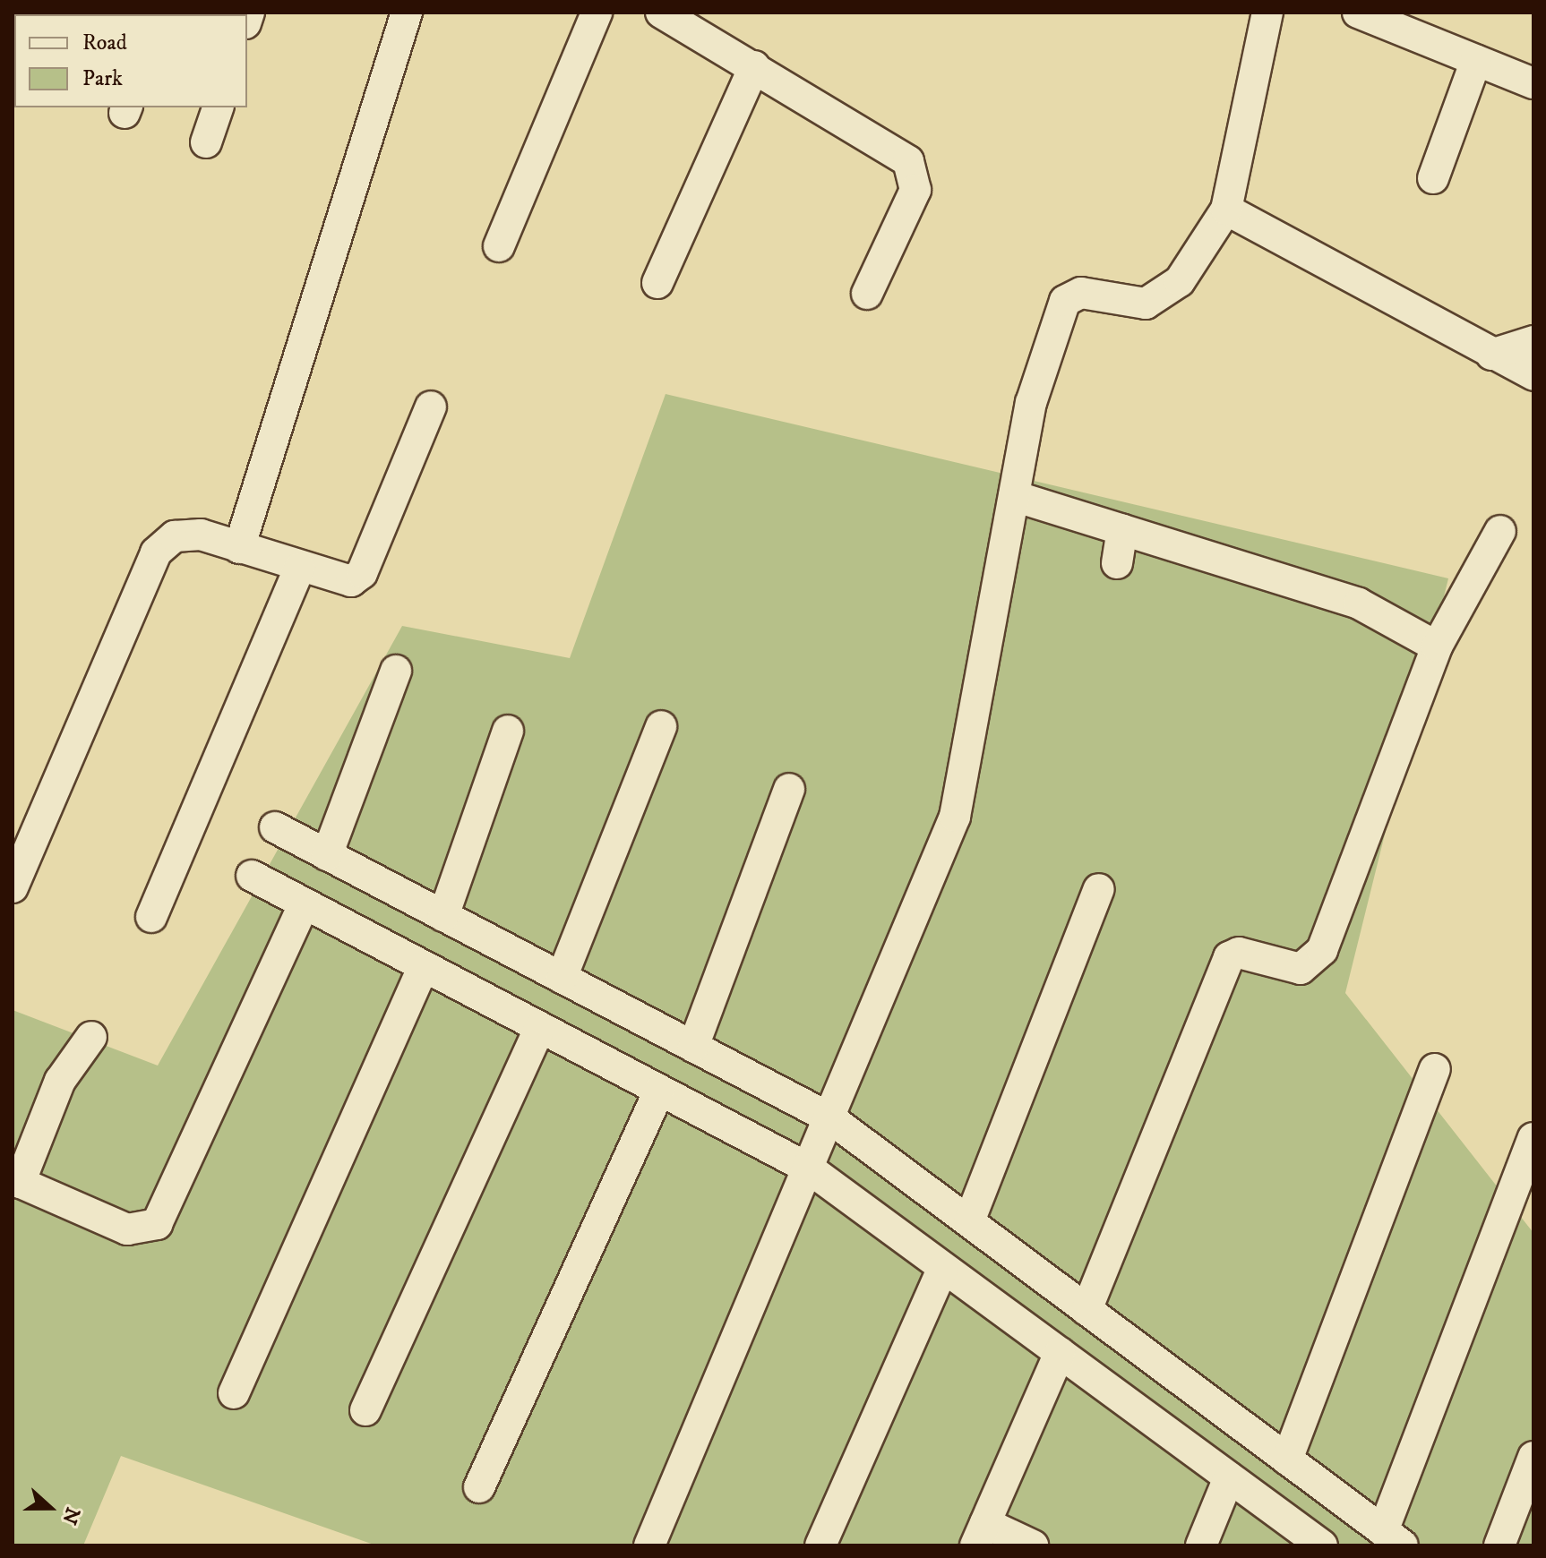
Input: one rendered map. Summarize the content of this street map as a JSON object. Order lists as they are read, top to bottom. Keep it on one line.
{"legend":["Road","Park"],"north":"right"}
